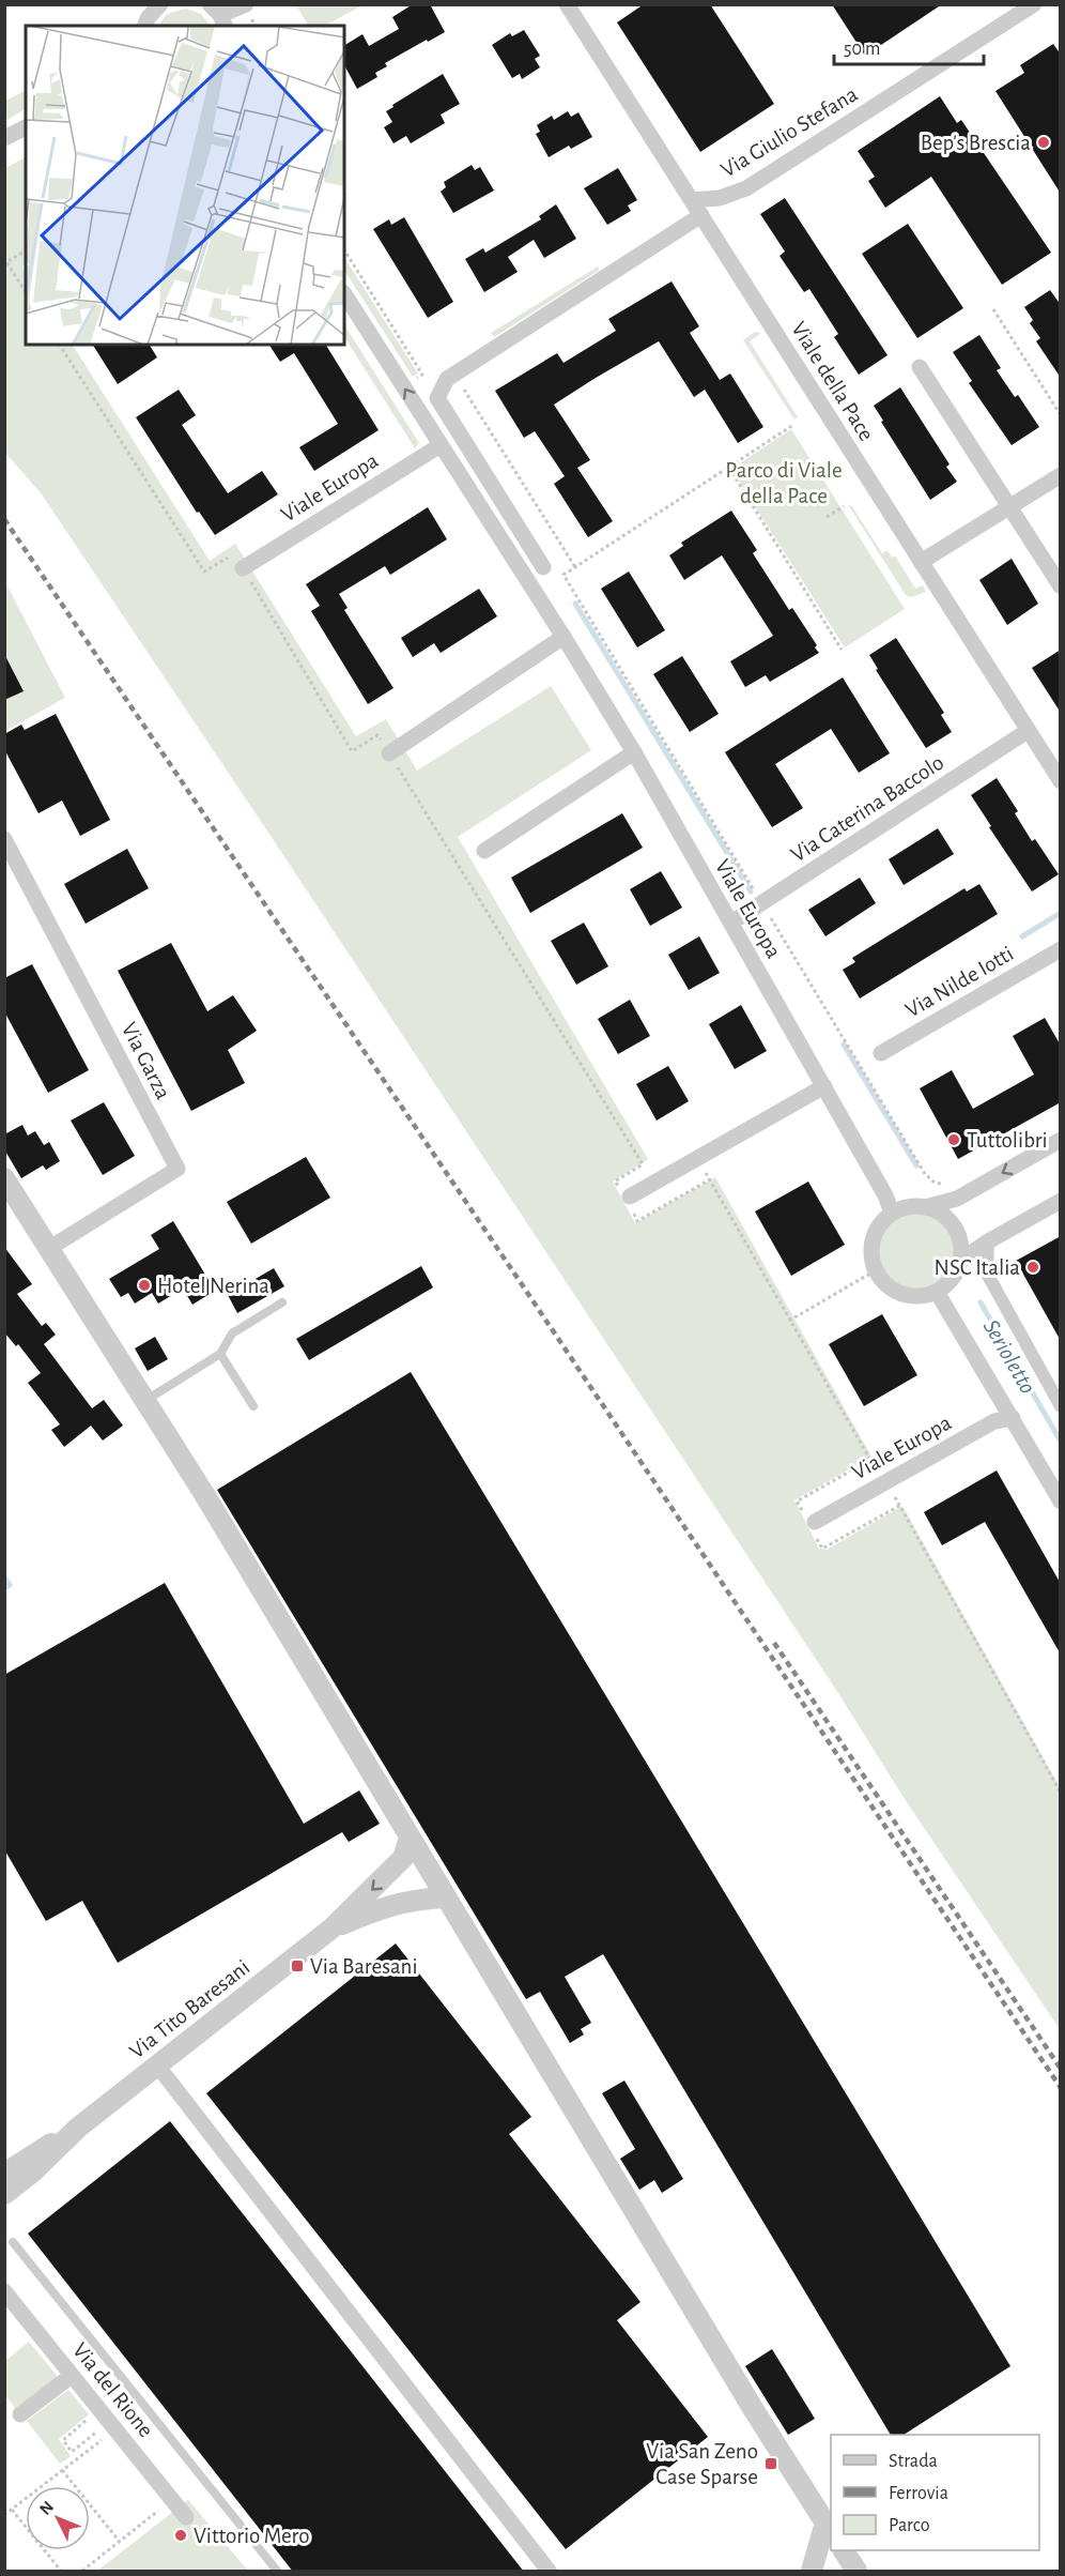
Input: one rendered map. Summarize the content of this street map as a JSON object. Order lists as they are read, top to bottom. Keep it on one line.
{"streets":{"street":["Via Giulio Stefana","Viale della Pace","Viale Europa","Via Caterina Baccolo","Via Nilde Iotti","Via Garza","Via Tito Baresani","Via del Rione"]},"crossings":[["Via Giulio Stefana","Viale della Pace"],["Viale della Pace","Via Caterina Baccolo"],["Viale Europa","Via Caterina Baccolo"]],"water":["Serioletto"],"parks":["Parco di Viale della Pace"],"places":{"other":["Bep's Brescia","Tuttolibri","NSC Italia","Hotel Nerina","Vittorio Mero"],"transit":["Via Baresani","Via San Zeno Case Sparse"]},"legend":["Strada","Ferrovia","Parco"],"scale_bar":"50 m","north":"top left"}
